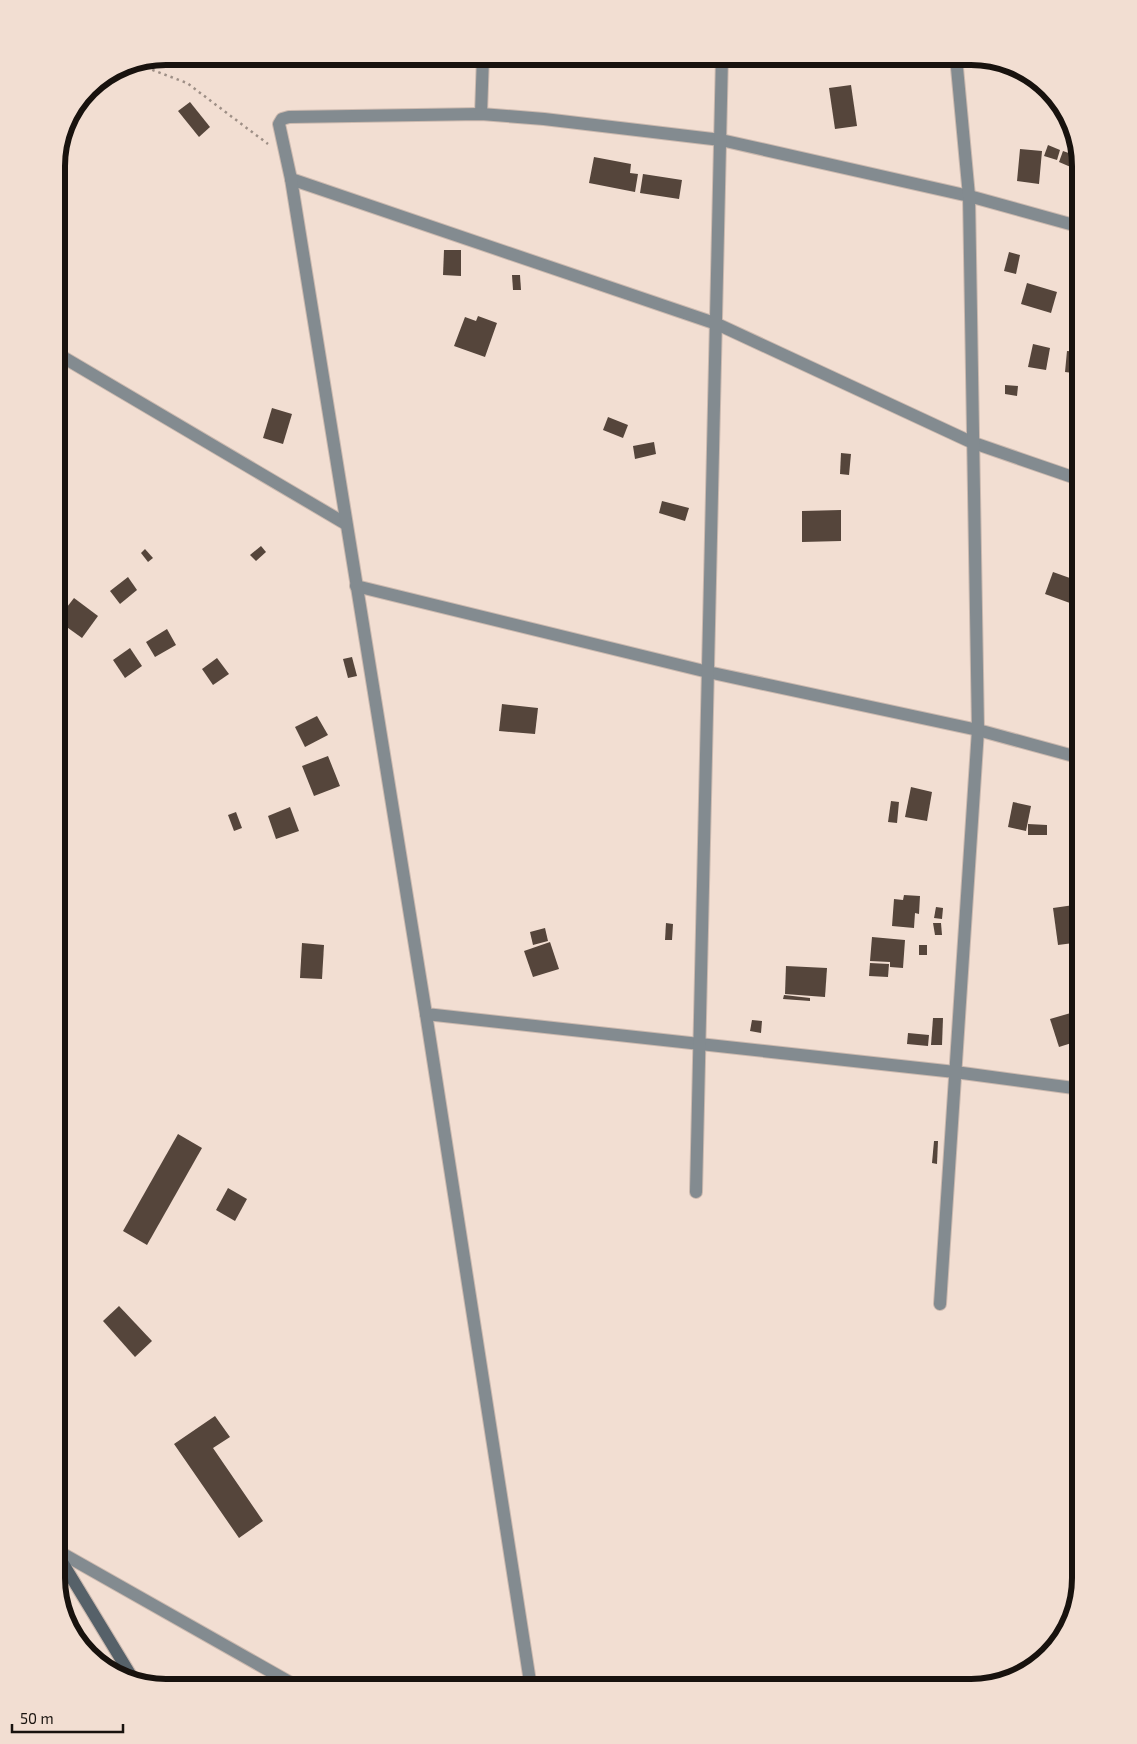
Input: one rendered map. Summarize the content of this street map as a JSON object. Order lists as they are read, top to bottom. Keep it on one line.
{"scale_bar":"50 m"}
